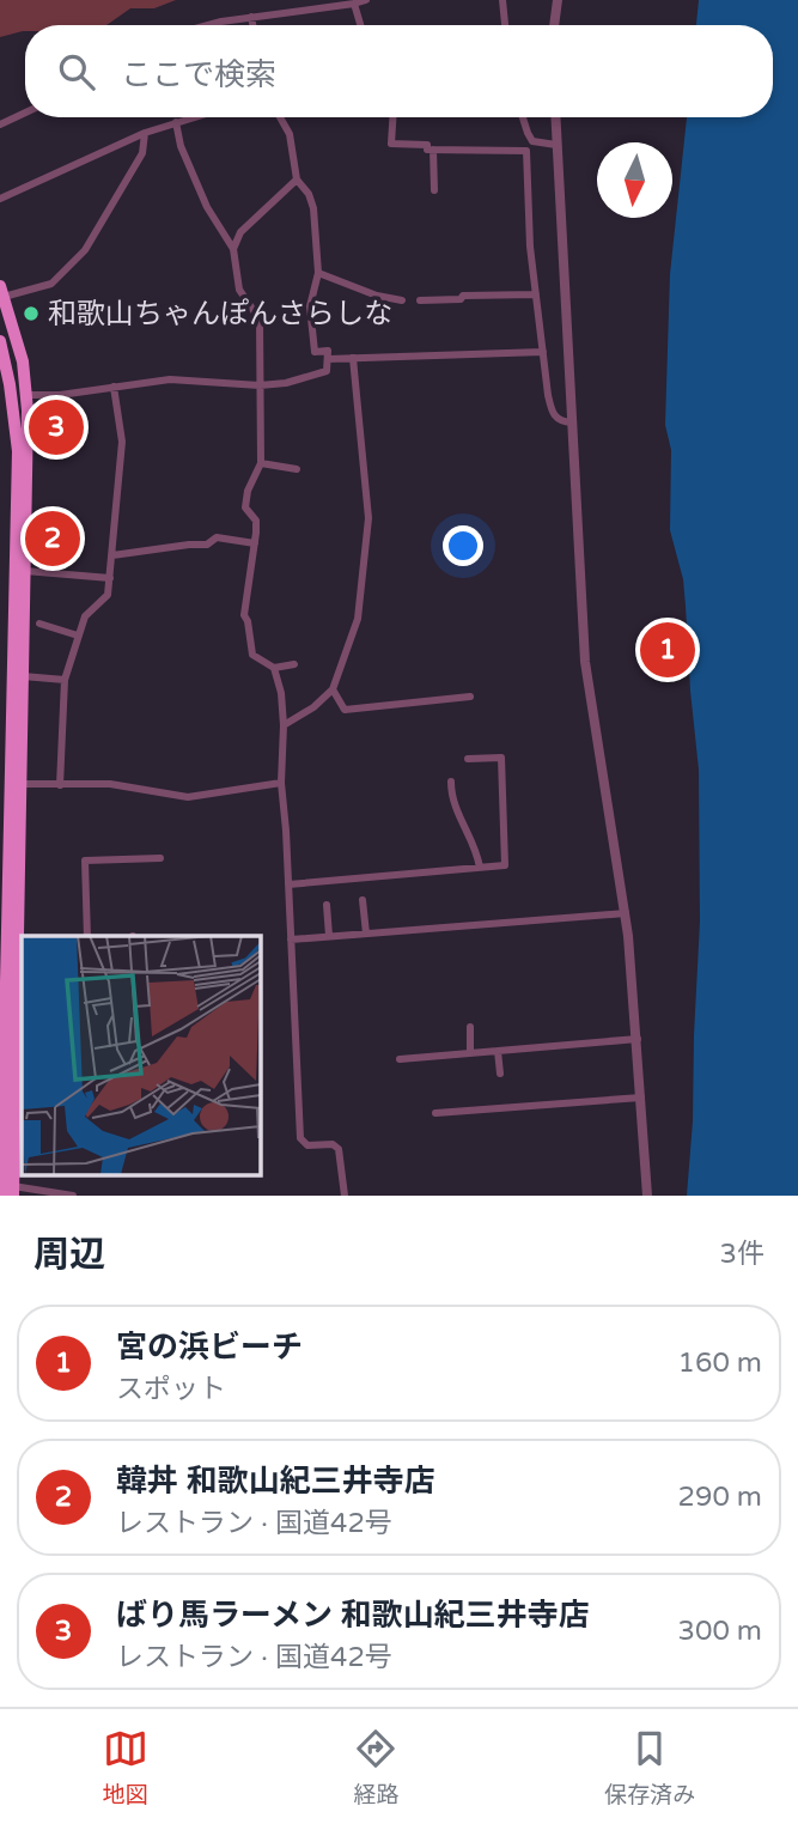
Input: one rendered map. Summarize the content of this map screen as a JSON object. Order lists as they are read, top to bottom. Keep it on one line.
{"places":["和歌山ちゃんぽんさらしな"],"north":"bottom","page":{"search":"ここで検索","pins":["3","2","1"],"heading":["周辺","3件"],"list":[{"mark":"1","name":"宮の浜ビーチ","note":"スポット","value":"160 m"},{"mark":"2","name":"韓丼 和歌山紀三井寺店","note":"レストラン · 国道42号","value":"290 m"},{"mark":"3","name":"ばり馬ラーメン 和歌山紀三井寺店","note":"レストラン · 国道42号","value":"300 m"}],"nav":["地図","経路","保存済み"]}}
